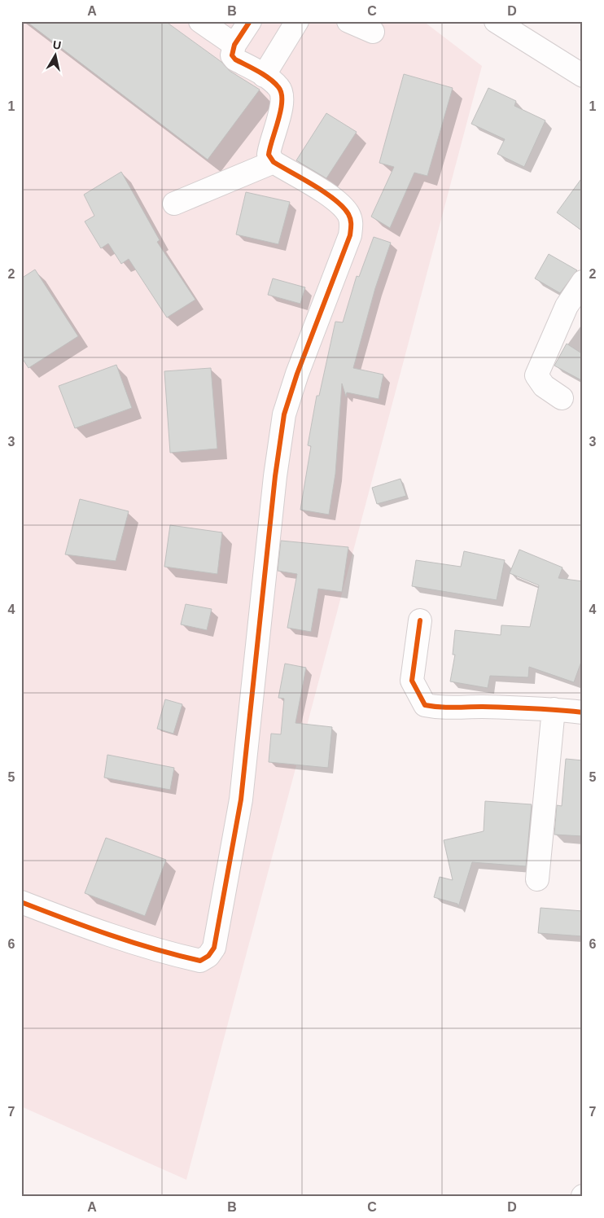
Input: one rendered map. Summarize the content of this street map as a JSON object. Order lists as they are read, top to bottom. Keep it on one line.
{"north":"top","grid":{"columns":["A","B","C","D"],"rows":["1","2","3","4","5","6","7"]}}
